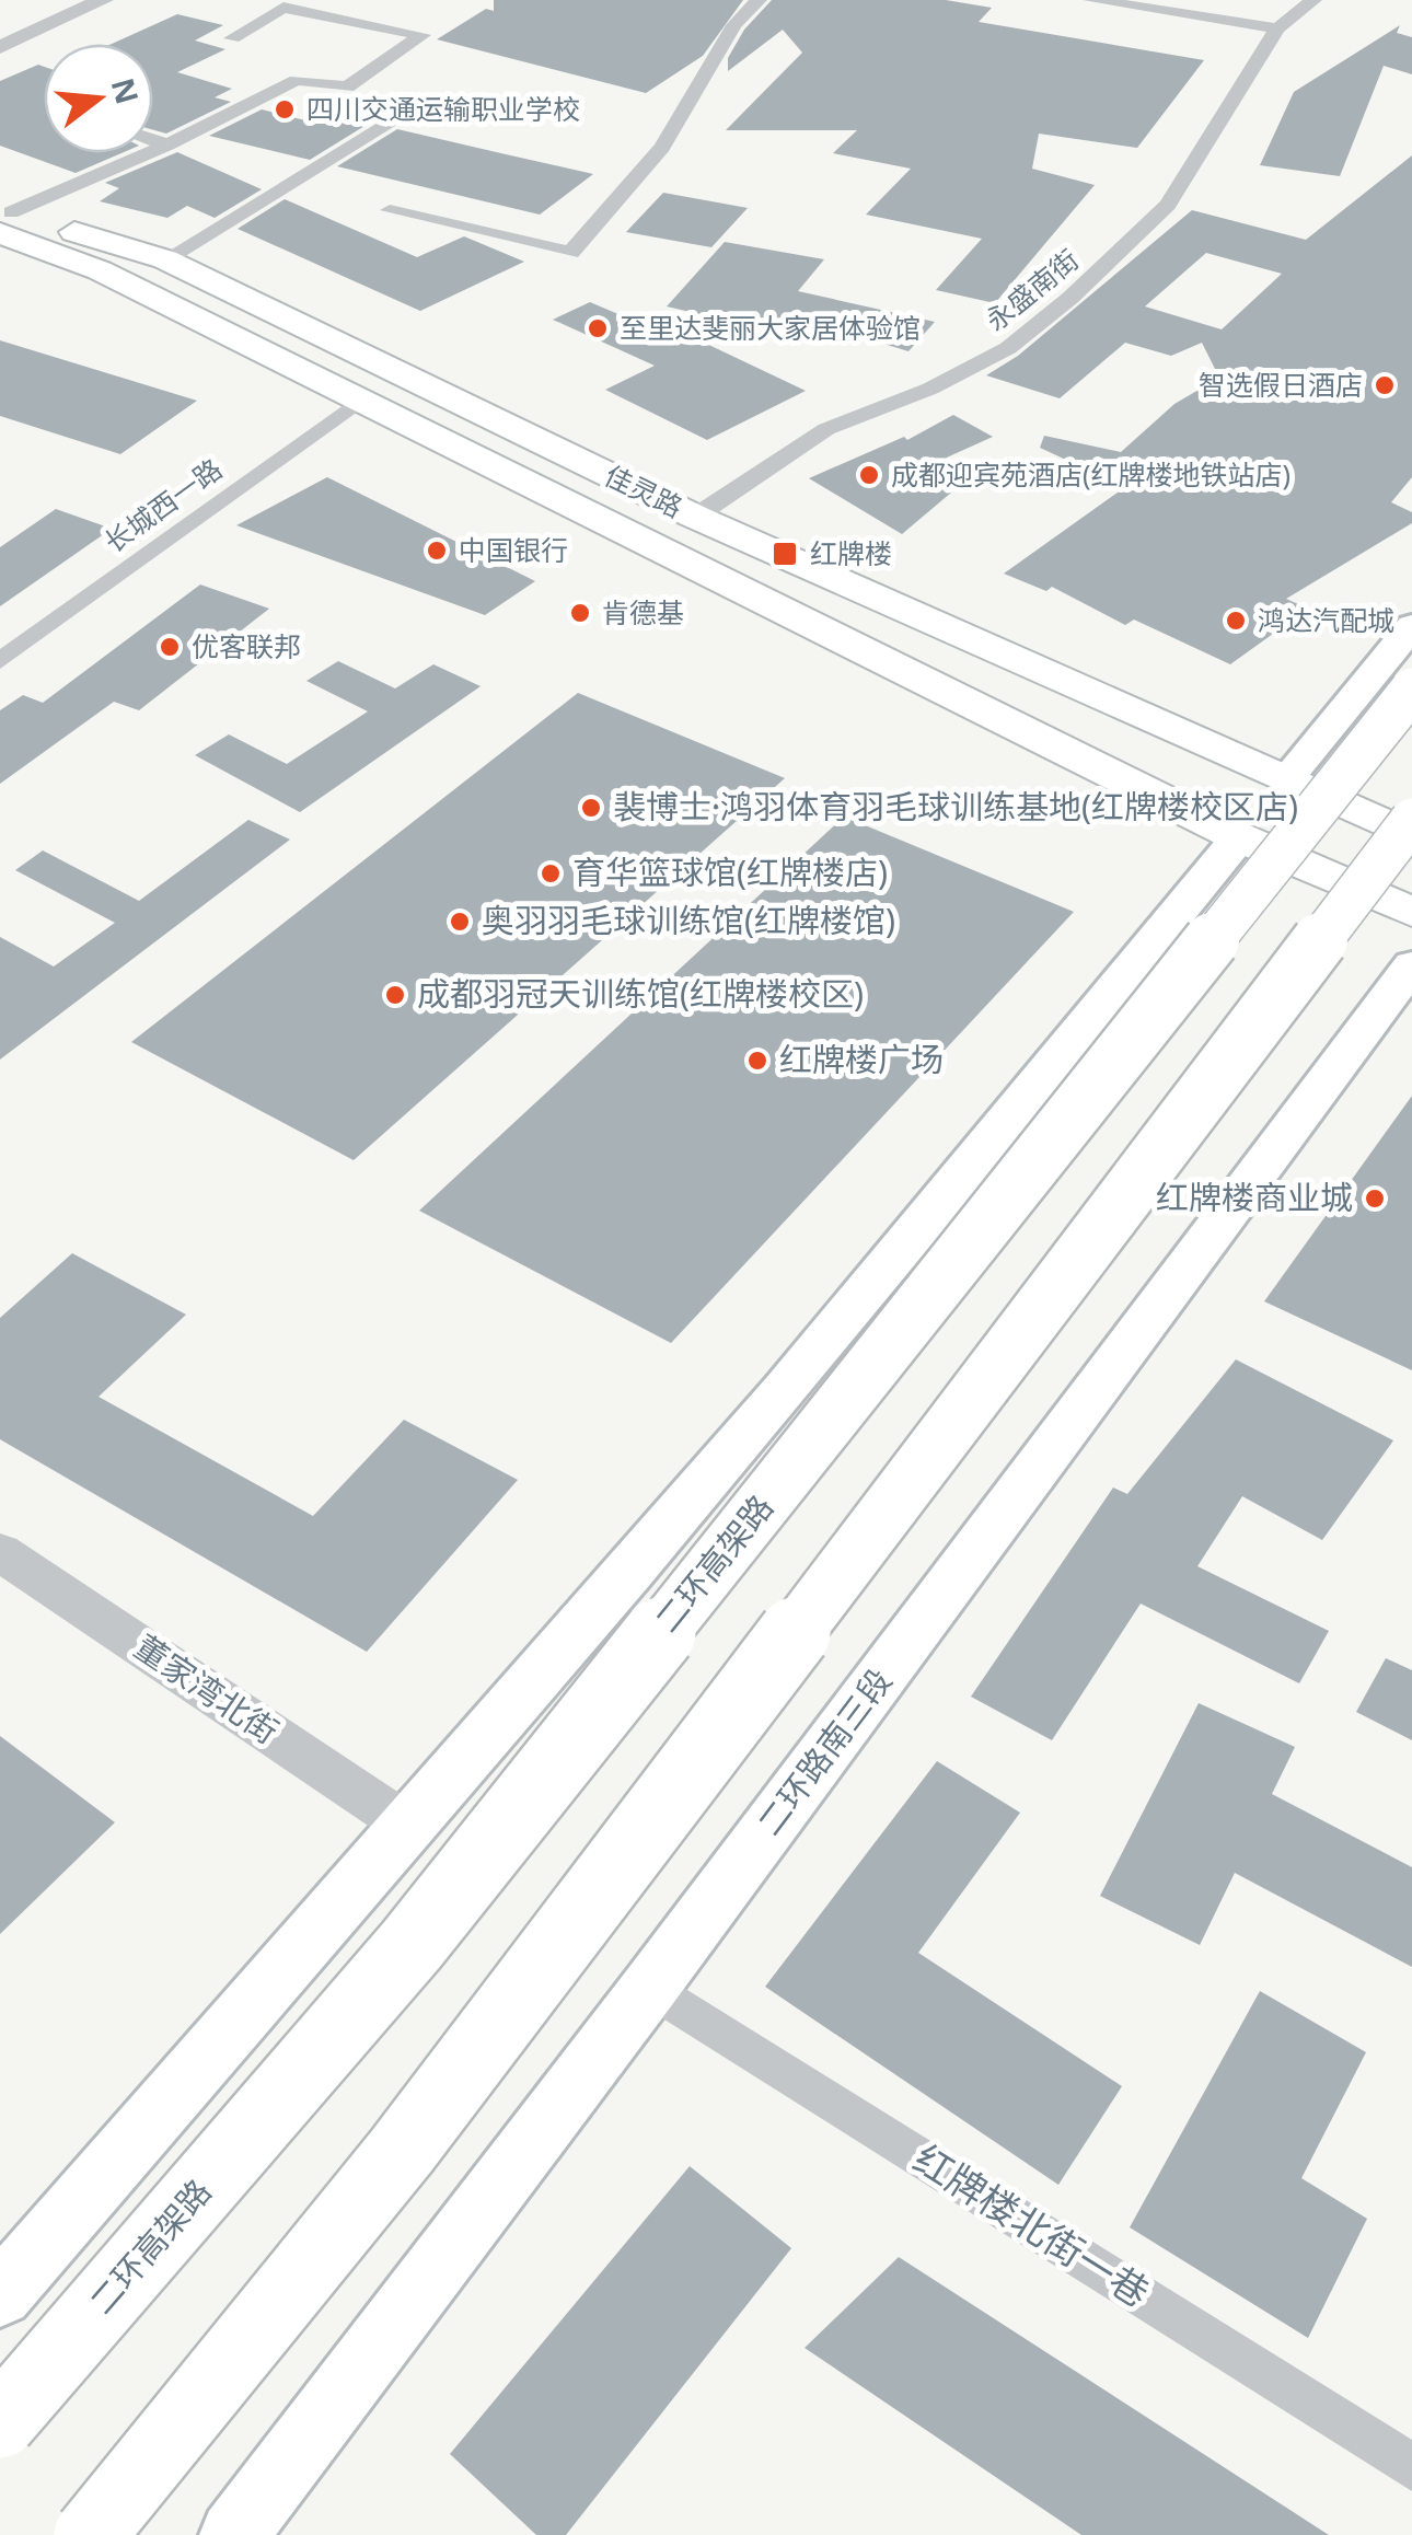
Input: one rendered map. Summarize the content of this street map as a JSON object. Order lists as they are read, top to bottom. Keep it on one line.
{"streets":{"highway":["二环高架路"],"main road":["佳灵路","二环路南三段"],"street":["永盛南街","长城西一路","董家湾北街","红牌楼北街一巷"]},"crossings":[["永盛南街","佳灵路"],["佳灵路","长城西一路"],["二环路南三段","红牌楼北街一巷"]],"places":{"other":["四川交通运输职业学校","至里达斐丽大家居体验馆","智选假日酒店","成都迎宾苑酒店(红牌楼地铁站店)","中国银行","肯德基","鸿达汽配城","优客联邦","裴博士·鸿羽体育羽毛球训练基地(红牌楼校区店)","育华篮球馆(红牌楼店)","奥羽羽毛球训练馆(红牌楼馆)","成都羽冠天训练馆(红牌楼校区)","红牌楼广场","红牌楼商业城"],"transit":["红牌楼"]},"north":"right"}
